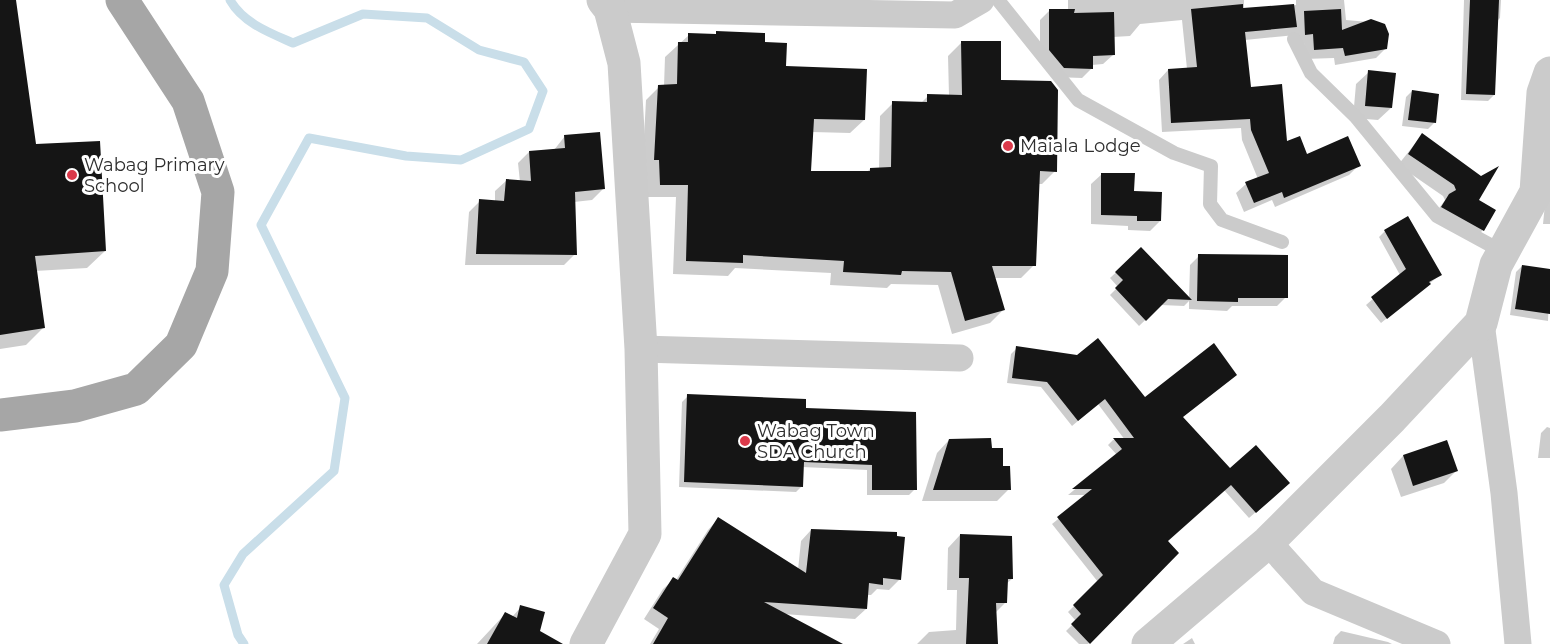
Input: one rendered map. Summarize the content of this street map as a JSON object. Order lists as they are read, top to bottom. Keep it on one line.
{"places":["Maiala Lodge","Wabag Primary School","Wabag Town SDA Church"]}
